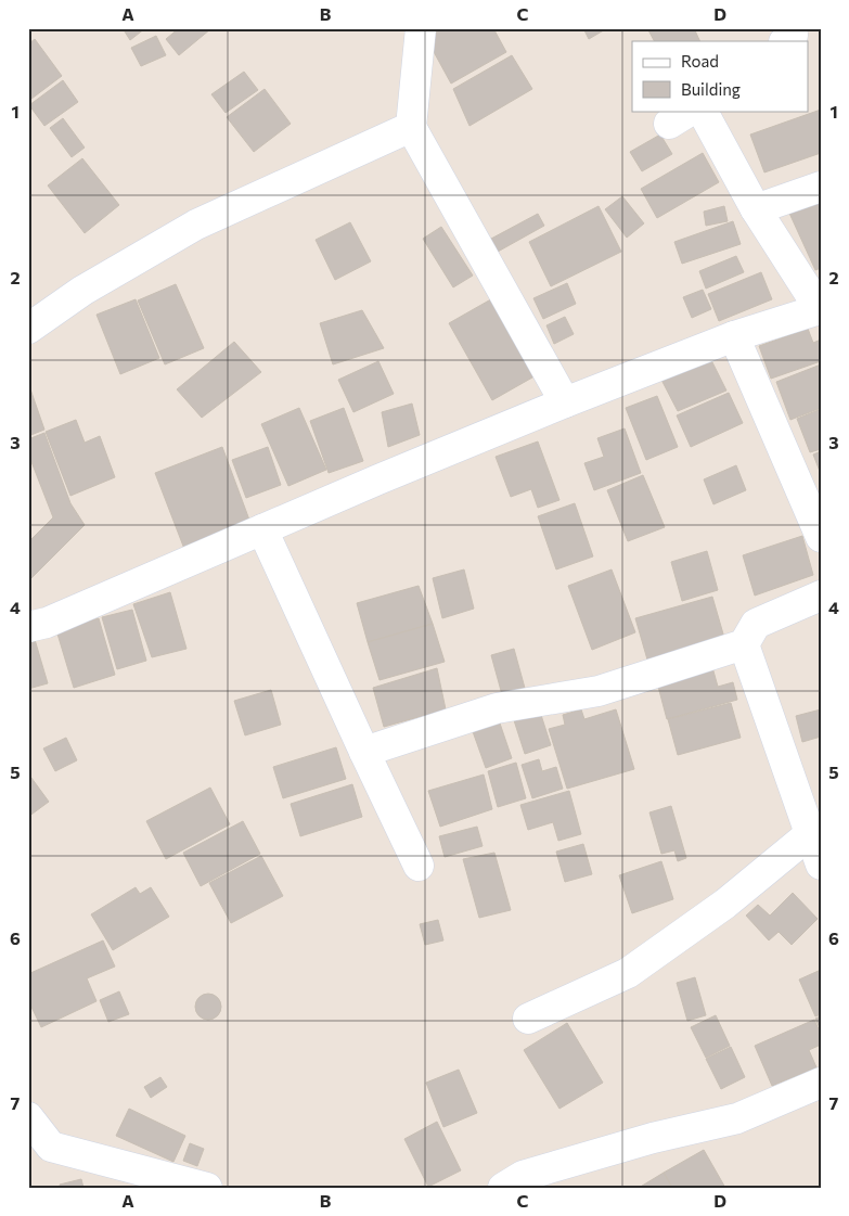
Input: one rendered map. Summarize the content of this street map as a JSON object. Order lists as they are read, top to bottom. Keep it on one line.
{"legend":["Road","Building"],"grid":{"columns":["A","B","C","D"],"rows":["1","2","3","4","5","6","7"]}}
